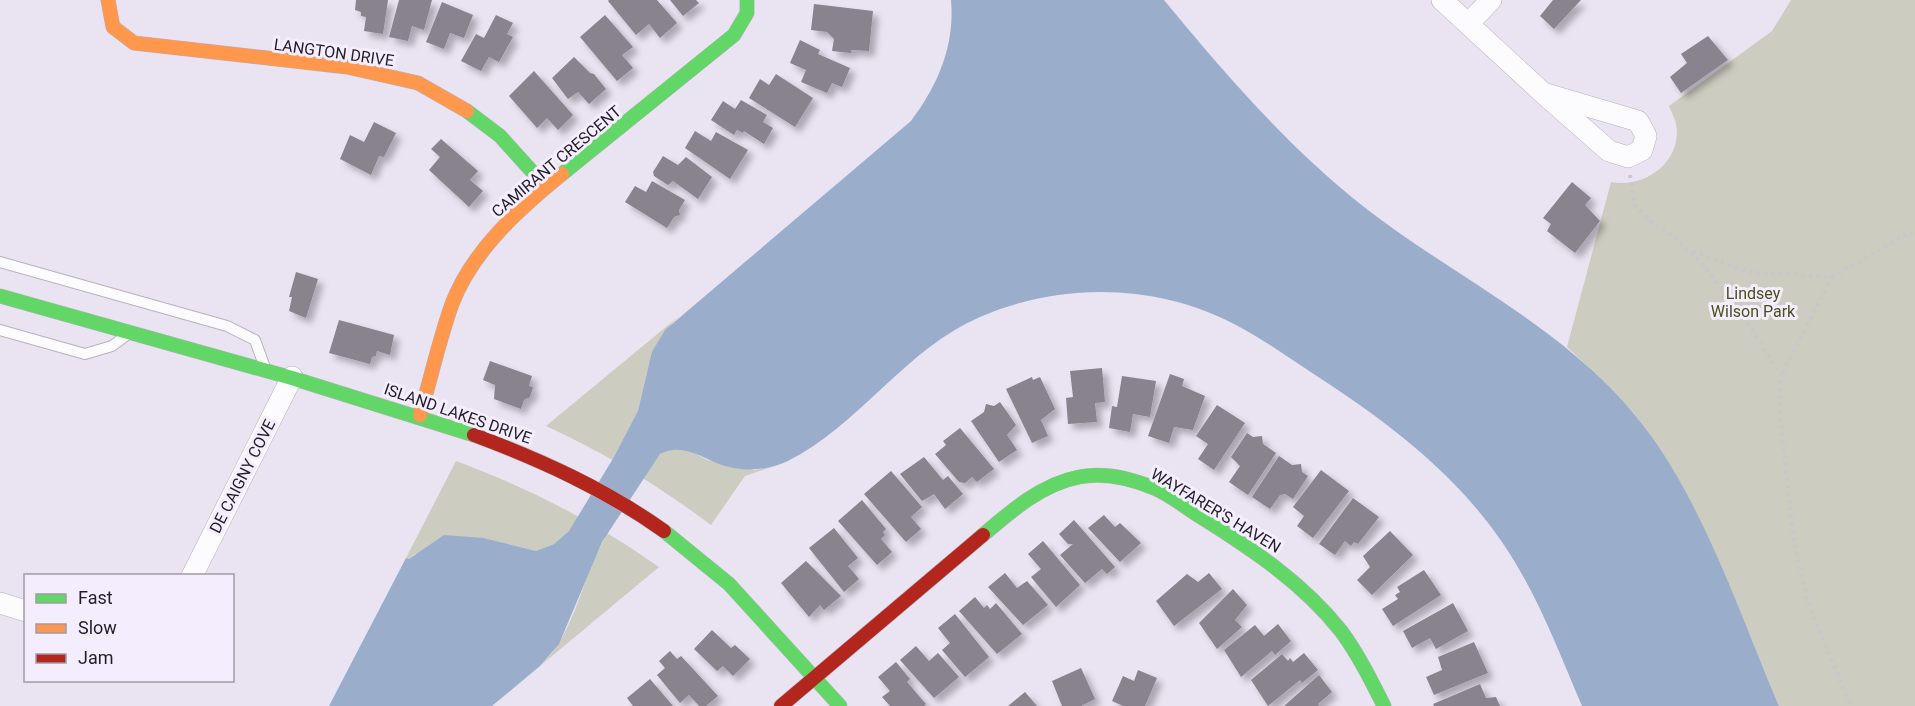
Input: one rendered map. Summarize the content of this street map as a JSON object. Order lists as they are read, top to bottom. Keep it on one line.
{"streets":{"street":["LANGTON DRIVE","CAMIRANT CRESCENT","ISLAND LAKES DRIVE","DE CAIGNY COVE","WAYFARER'S HAVEN"]},"crossings":[["LANGTON DRIVE","CAMIRANT CRESCENT"],["CAMIRANT CRESCENT","ISLAND LAKES DRIVE"],["ISLAND LAKES DRIVE","DE CAIGNY COVE"],["ISLAND LAKES DRIVE","WAYFARER'S HAVEN"]],"parks":["Lindsey Wilson Park"],"legend":["Fast","Slow","Jam"]}
